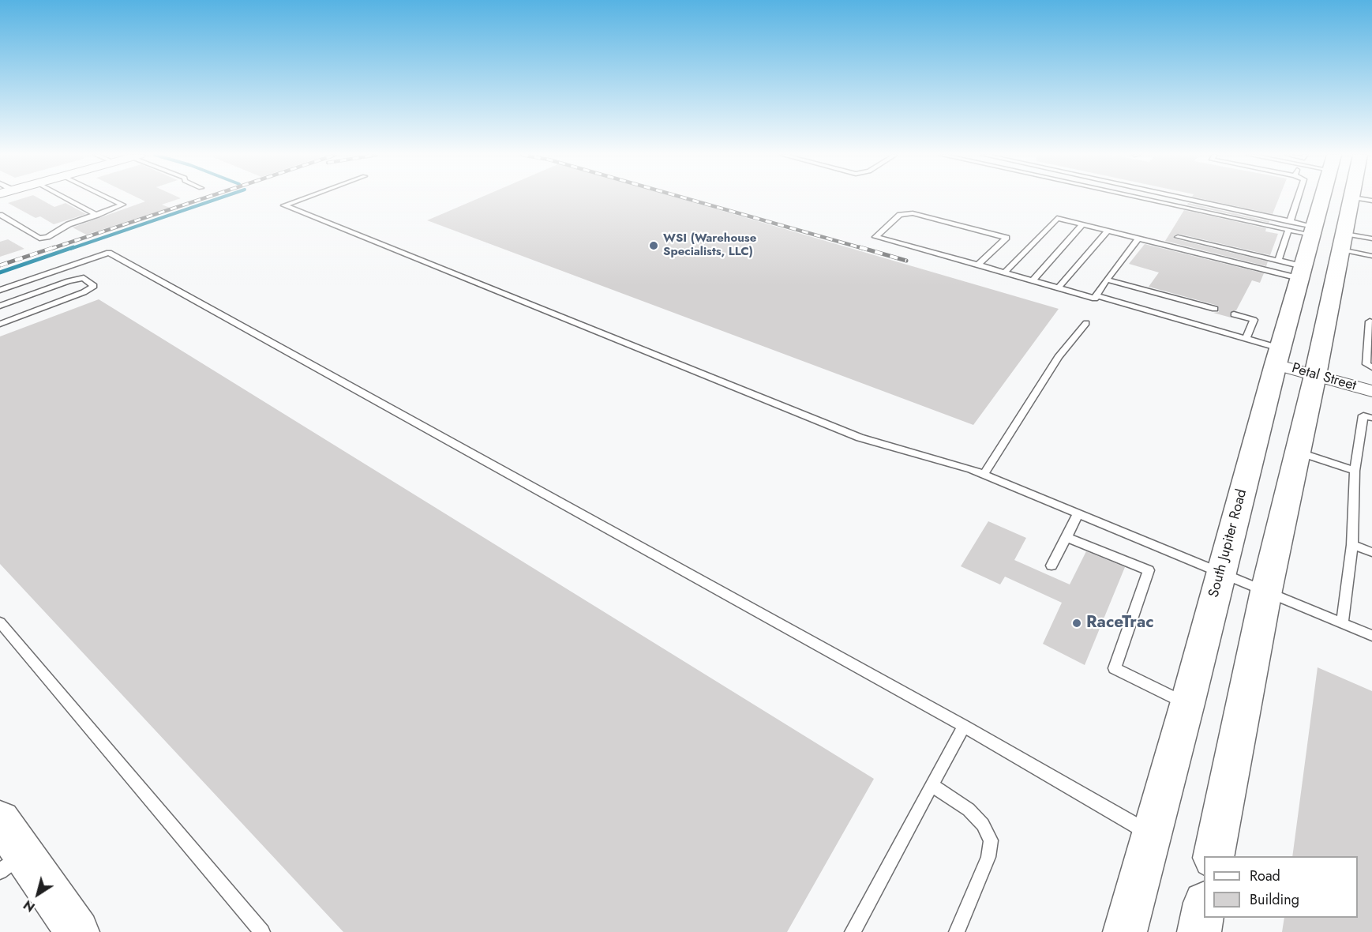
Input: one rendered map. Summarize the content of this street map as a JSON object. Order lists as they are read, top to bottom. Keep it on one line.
{"streets":{"main road":["South Jupiter Road"],"street":["Petal Street"]},"crossings":[["Petal Street","South Jupiter Road"]],"places":["WSI (Warehouse Specialists, LLC)","RaceTrac"],"legend":["Road","Building"],"north":"bottom left"}
